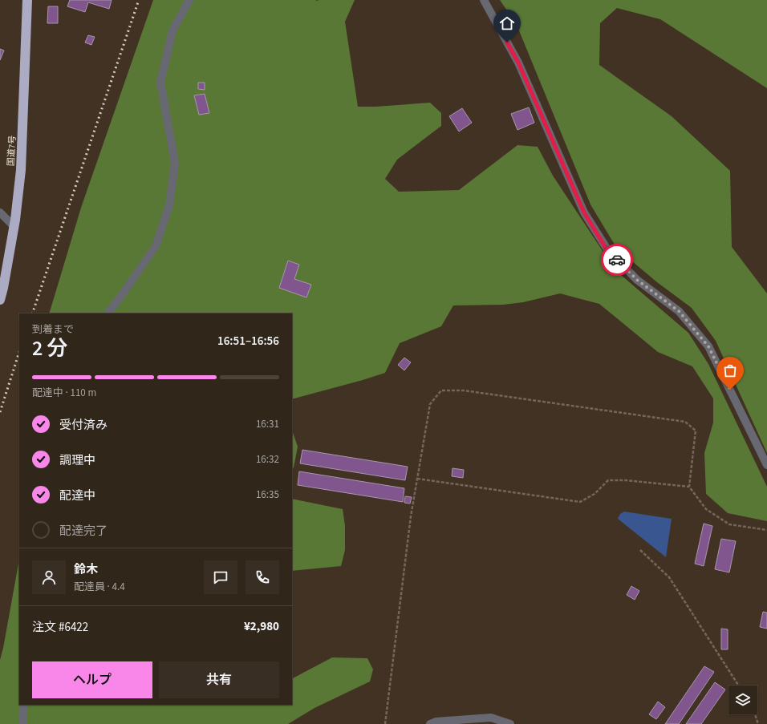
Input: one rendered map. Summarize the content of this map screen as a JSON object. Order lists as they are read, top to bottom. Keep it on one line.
{"streets":{"highway":["国道7号"]},"page":{"heading":["2 分","到着まで","16:51–16:56"],"panel":["鈴木","配達員 · 4.4","注文 #6422","¥2,980"],"bar":"配達中 · 110 m","list":[["受付済み","16:31"],["調理中","16:32"],["配達中","16:35"],"配達完了"],"buttons":["ヘルプ","共有"]}}
